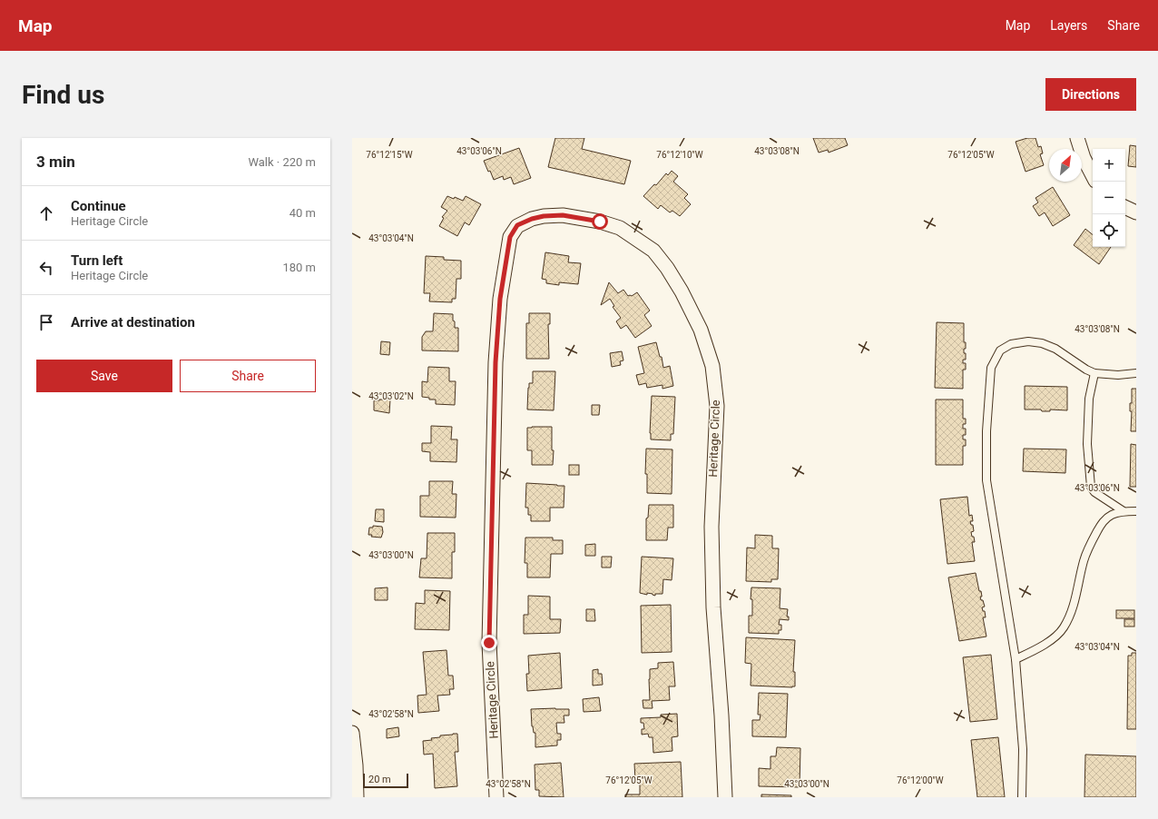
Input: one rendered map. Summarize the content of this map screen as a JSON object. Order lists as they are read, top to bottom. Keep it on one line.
{"streets":{"street":["Heritage Circle"]},"scale_bar":"20 m","north":"top right","page":{"header":"Map","nav":["Map","Layers","Share"],"buttons":["Directions",["Save","Share"]],"title":"Find us","heading":["3 min","Walk · 220 m"],"map_buttons":["+","−"],"list":[["Continue","Heritage Circle","40 m"],["Turn left","Heritage Circle","180 m"],"Arrive at destination"],"scale":"20 m"},"coordinates":["43°03'06\"N","43°03'08\"N","76°12'15\"W","76°12'10\"W","76°12'05\"W","43°03'04\"N","43°03'02\"N","43°03'00\"N","43°02'58\"N","76°12'00\"W"]}
